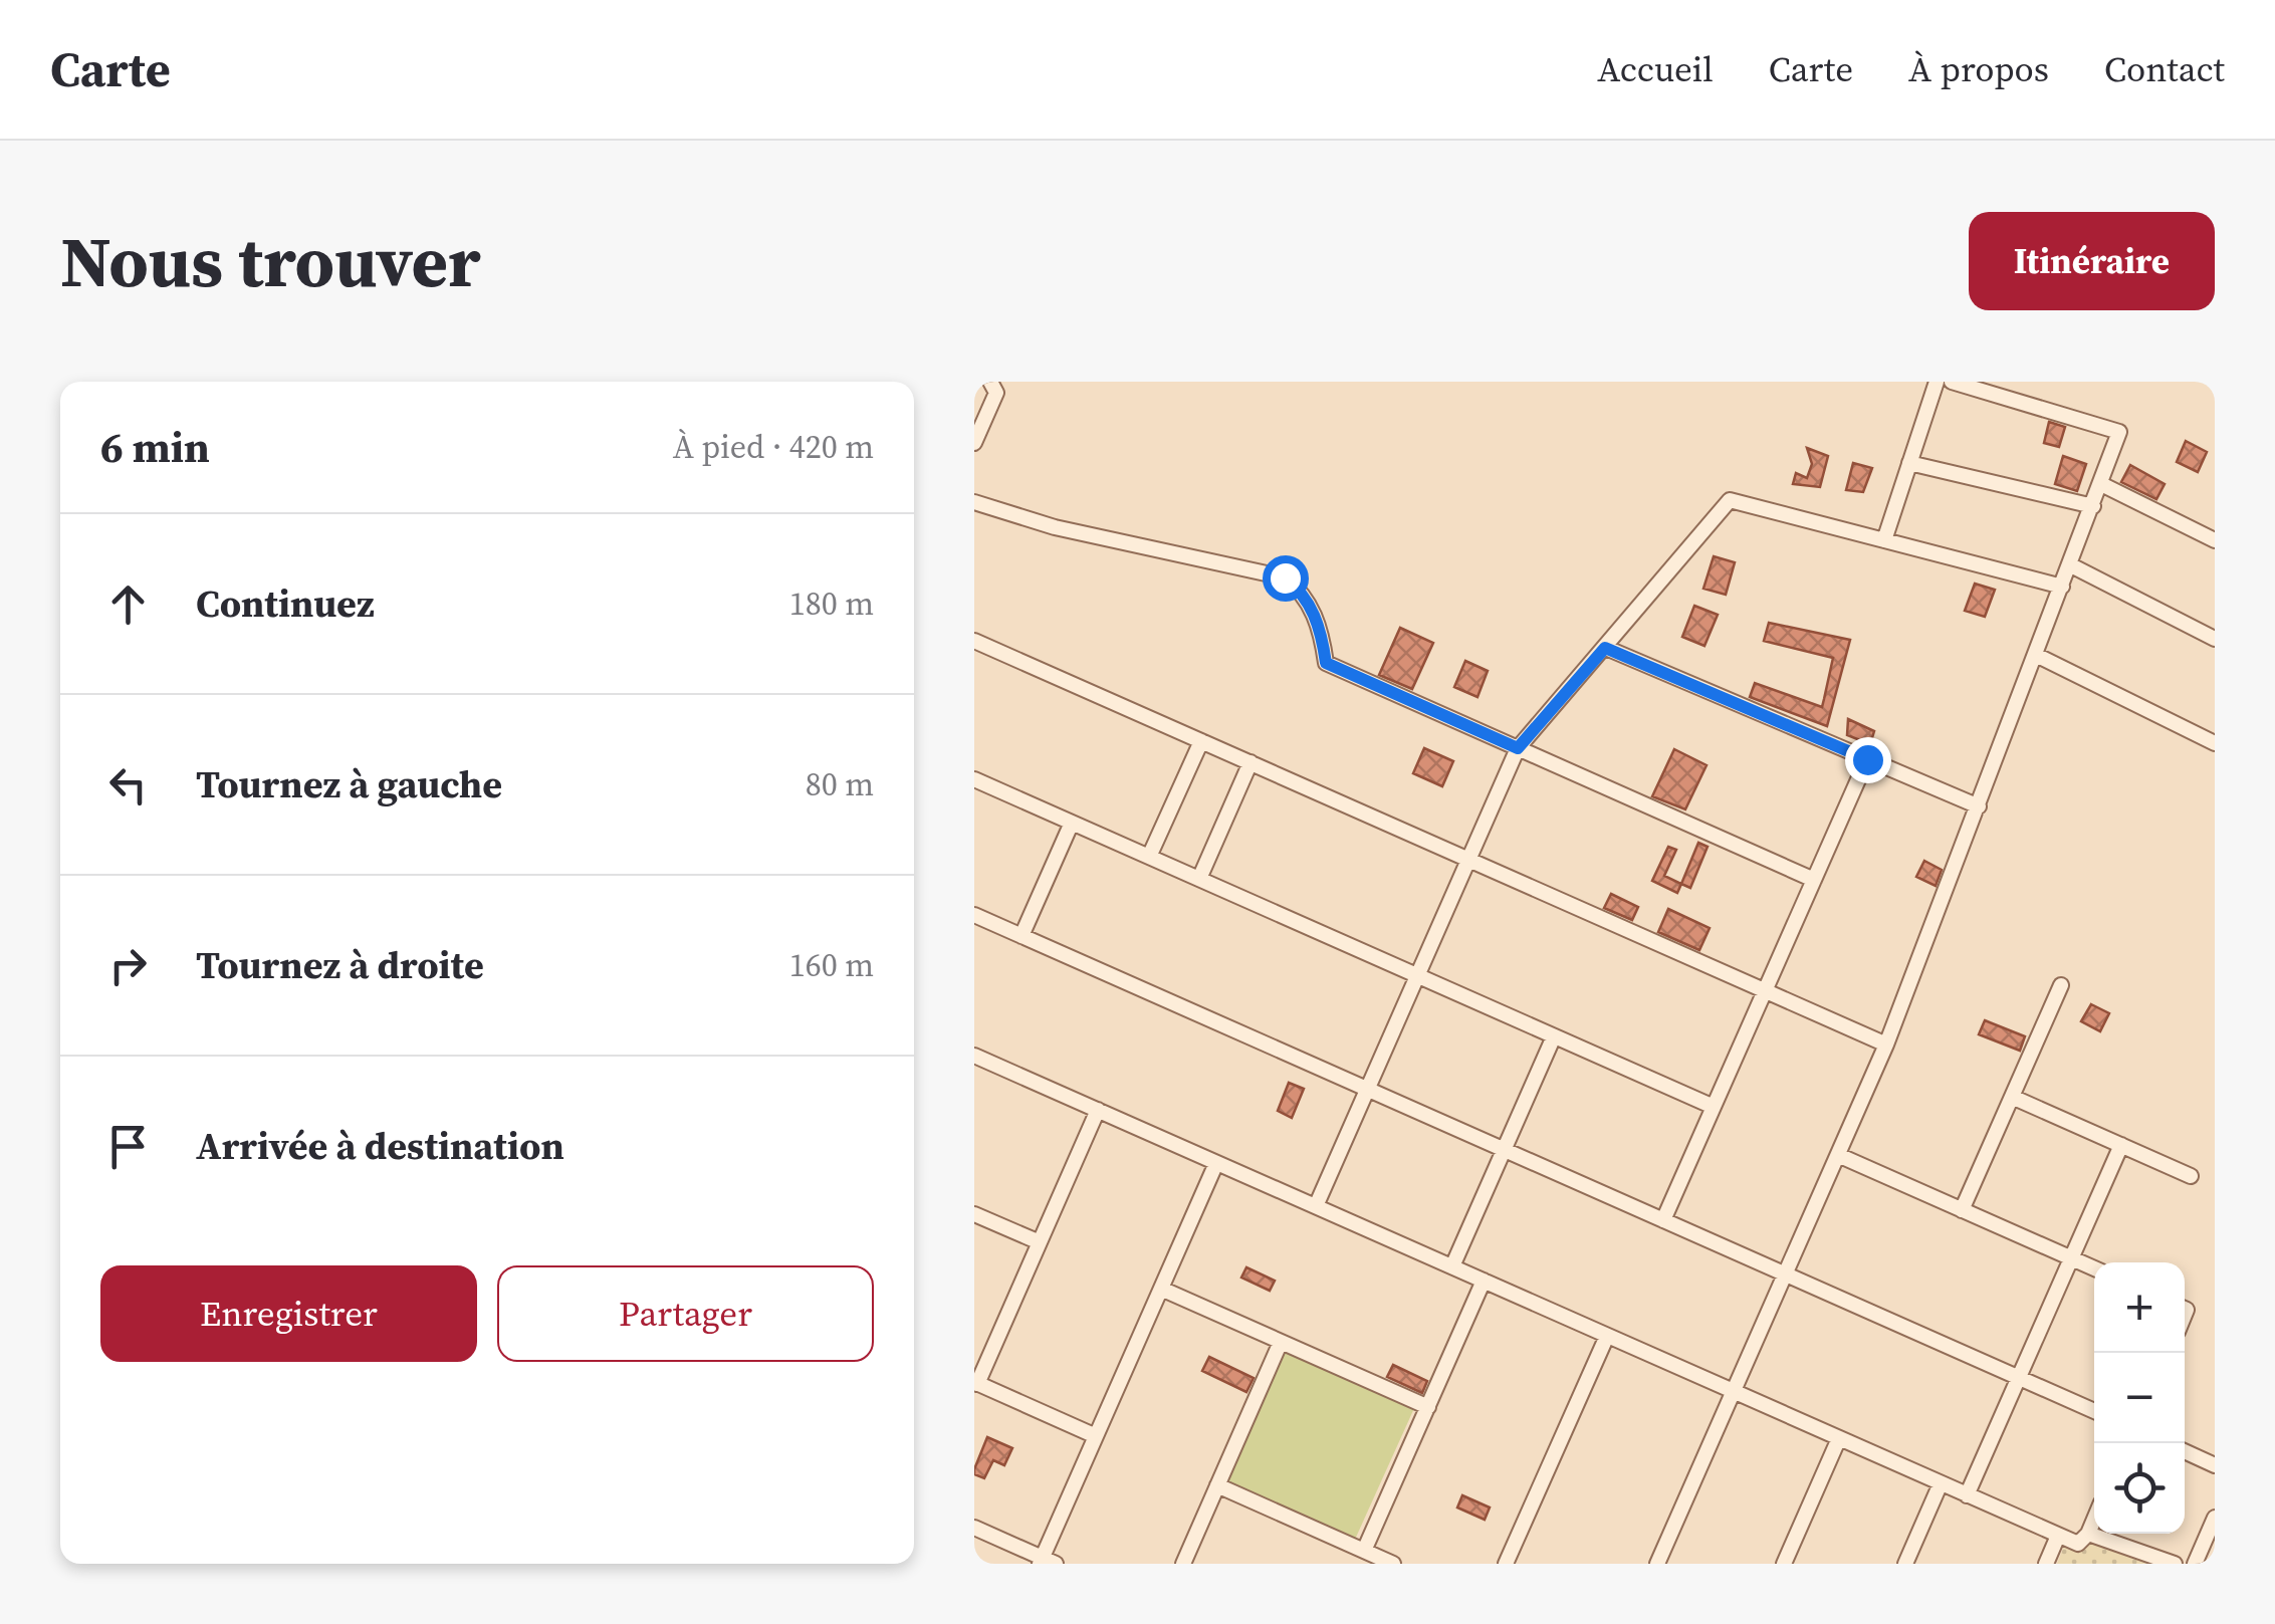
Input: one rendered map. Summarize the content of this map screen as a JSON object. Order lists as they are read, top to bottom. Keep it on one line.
{"page":{"header":"Carte","nav":["Accueil","Carte","À propos","Contact"],"buttons":["Itinéraire",["Enregistrer","Partager"]],"title":"Nous trouver","heading":["6 min","À pied · 420 m"],"list":[["Continuez","180 m"],["Tournez à gauche","80 m"],["Tournez à droite","160 m"],"Arrivée à destination"],"map_buttons":["+","−"]}}
